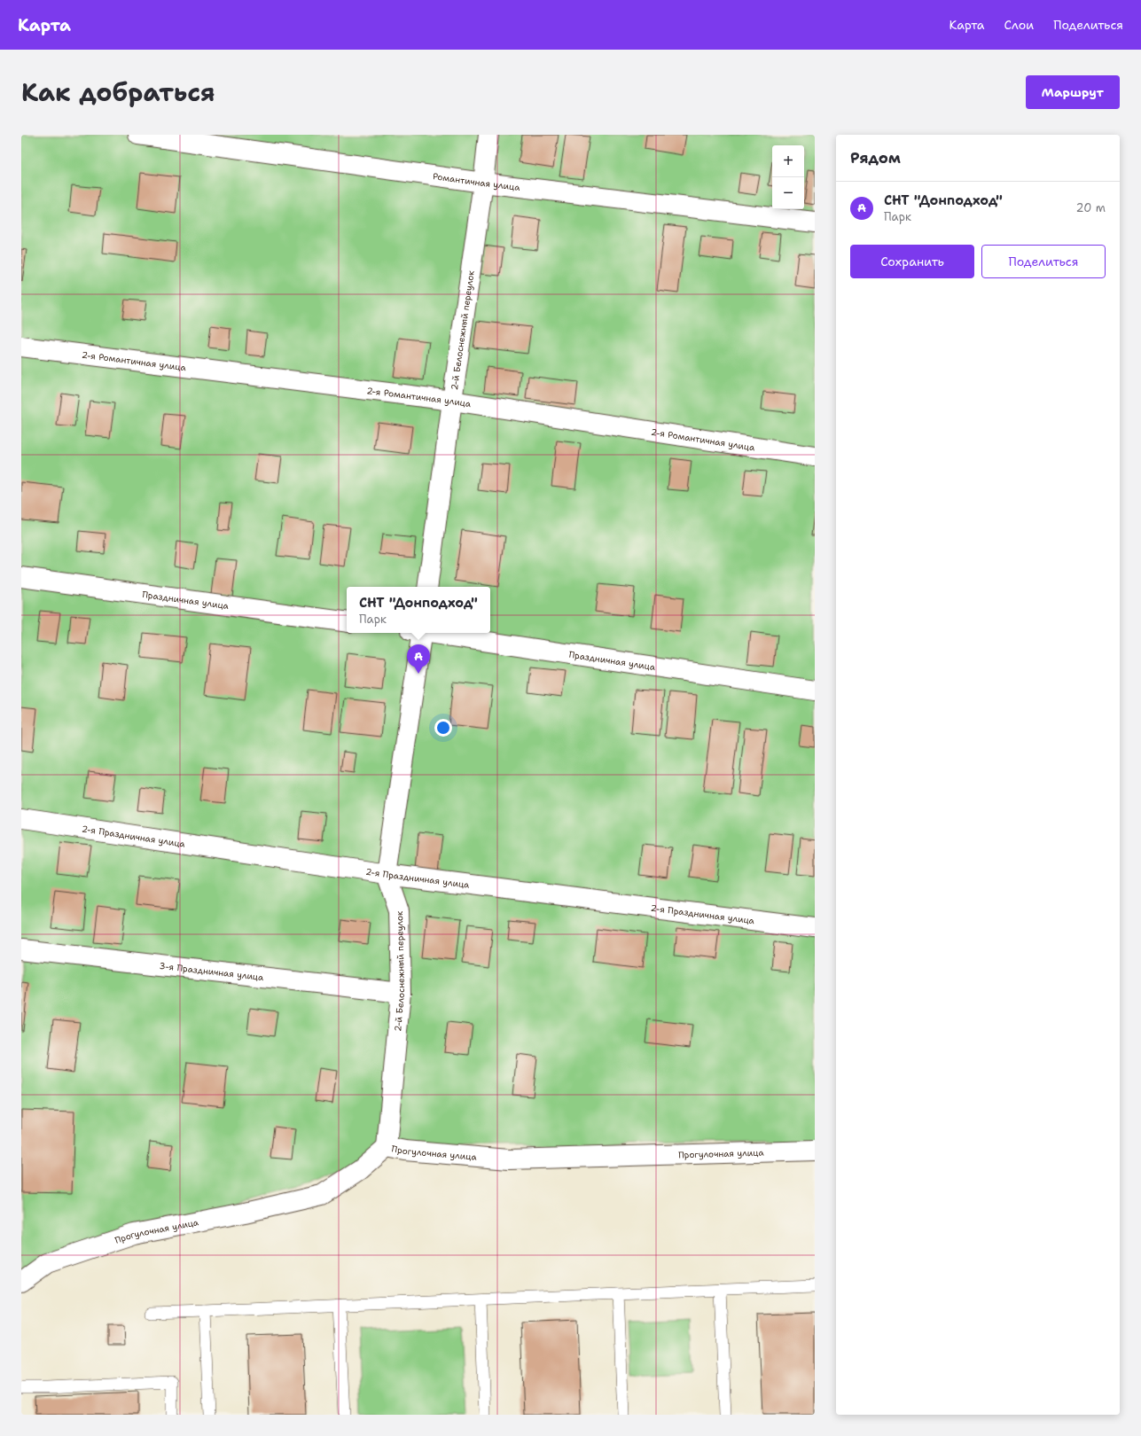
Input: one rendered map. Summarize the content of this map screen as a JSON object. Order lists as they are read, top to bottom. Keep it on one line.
{"streets":{"street":["Романтичная улица","2-й Белоснежный переулок","2-я Романтичная улица","Праздничная улица","2-я Праздничная улица","3-я Праздничная улица","Прогулочная улица"]},"crossings":[["Романтичная улица","2-й Белоснежный переулок"],["2-й Белоснежный переулок","2-я Романтичная улица"],["2-й Белоснежный переулок","2-я Праздничная улица"],["2-й Белоснежный переулок","3-я Праздничная улица"],["2-й Белоснежный переулок","Прогулочная улица"]],"page":{"header":"Карта","nav":["Карта","Слои","Поделиться"],"title":"Как добраться","buttons":["Маршрут",["Сохранить","Поделиться"]],"heading":"Рядом","map_buttons":["+","−"],"list":[{"mark":"A","name":"СНТ \"Донподход\"","note":"Парк","value":"20 m"}],"popup":["СНТ \"Донподход\"","Парк"],"pins":"A"}}
